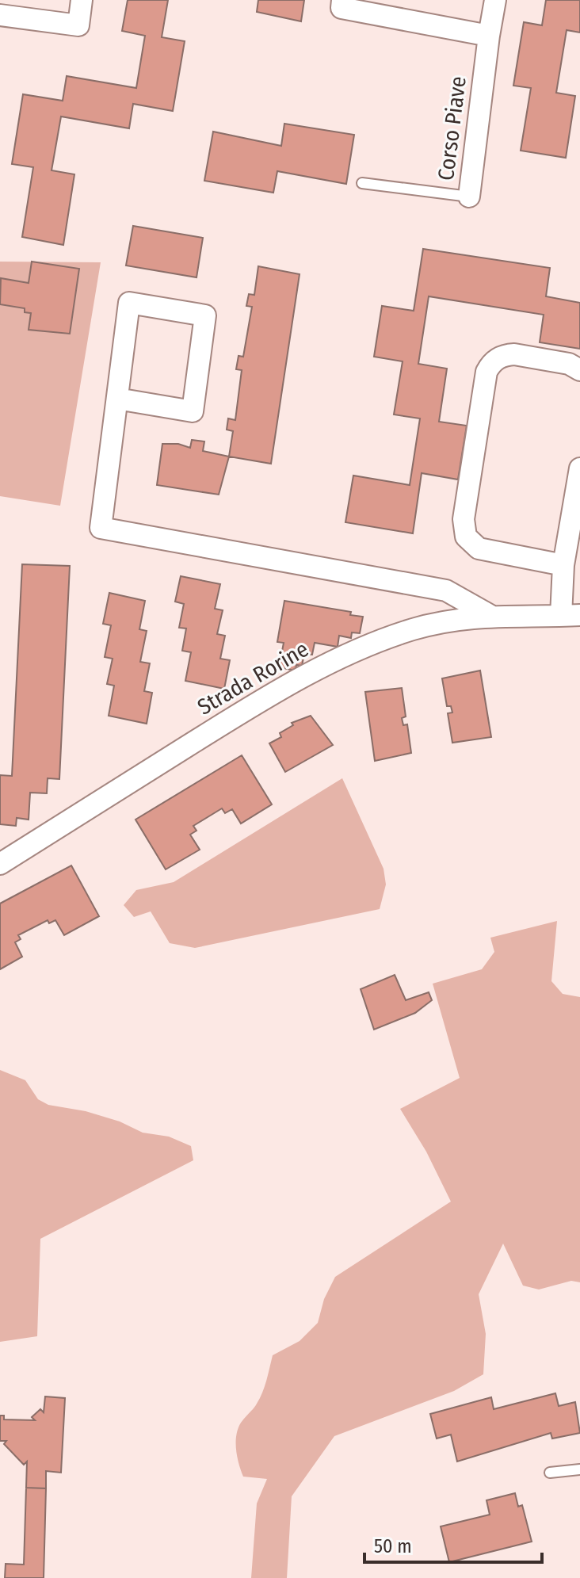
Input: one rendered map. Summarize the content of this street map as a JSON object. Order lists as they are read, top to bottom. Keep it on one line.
{"streets":{"street":["Corso Piave","Strada Rorine"]},"scale_bar":"50 m"}
